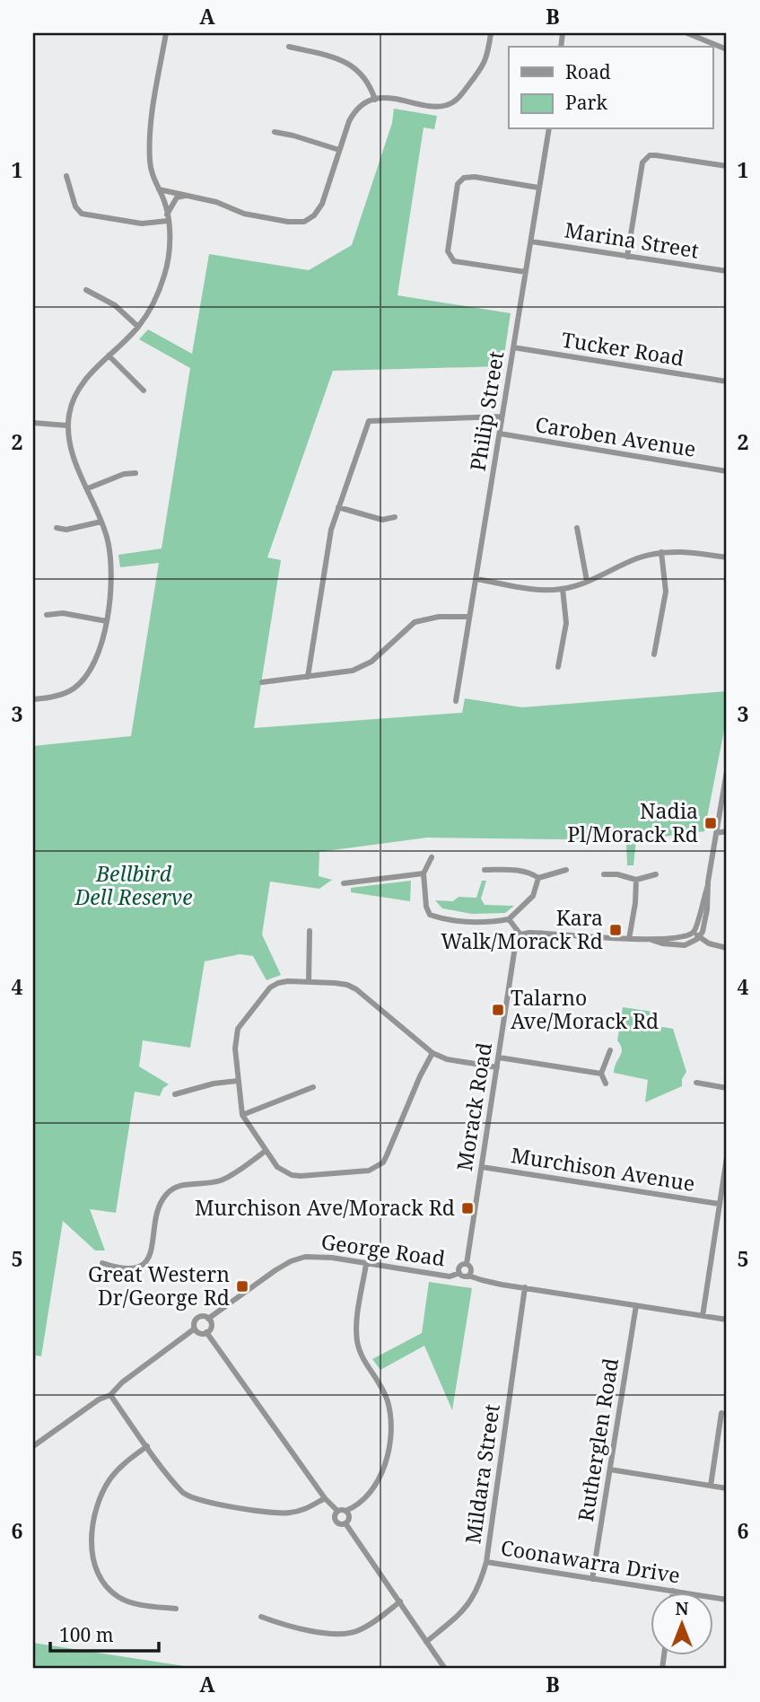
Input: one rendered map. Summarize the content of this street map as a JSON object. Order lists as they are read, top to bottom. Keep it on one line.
{"streets":{"street":["Marina Street","Tucker Road","Philip Street","Caroben Avenue","Morack Road","Murchison Avenue","George Road","Rutherglen Road","Mildara Street","Coonawarra Drive"]},"crossings":[["Marina Street","Philip Street"],["Tucker Road","Philip Street"],["Philip Street","Caroben Avenue"],["Morack Road","Murchison Avenue"],["Morack Road","George Road"],["Rutherglen Road","Coonawarra Drive"],["Mildara Street","Coonawarra Drive"]],"parks":["Bellbird Dell Reserve"],"places":{"transit":["Nadia Pl/Morack Rd","Kara Walk/Morack Rd","Talarno Ave/Morack Rd","Murchison Ave/Morack Rd","Great Western Dr/George Rd"]},"legend":["Road","Park"],"scale_bar":"100 m","north":"top","grid":{"columns":["A","B"],"rows":["1","2","3","4","5","6"]}}
